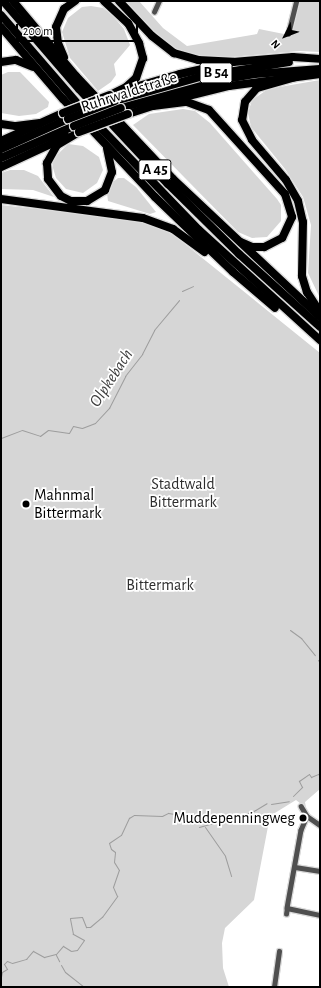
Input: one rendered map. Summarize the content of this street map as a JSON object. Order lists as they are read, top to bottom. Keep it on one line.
{"streets":{"highway":["B 54","Ruhrwaldstraße","A 45"]},"crossings":[["B 54","Ruhrwaldstraße"]],"water":["Olpkebach"],"parks":["Stadtwald Bittermark","Bittermark"],"places":["Mahnmal Bittermark","Muddepenningweg"],"scale_bar":"200 m","north":"bottom left"}
